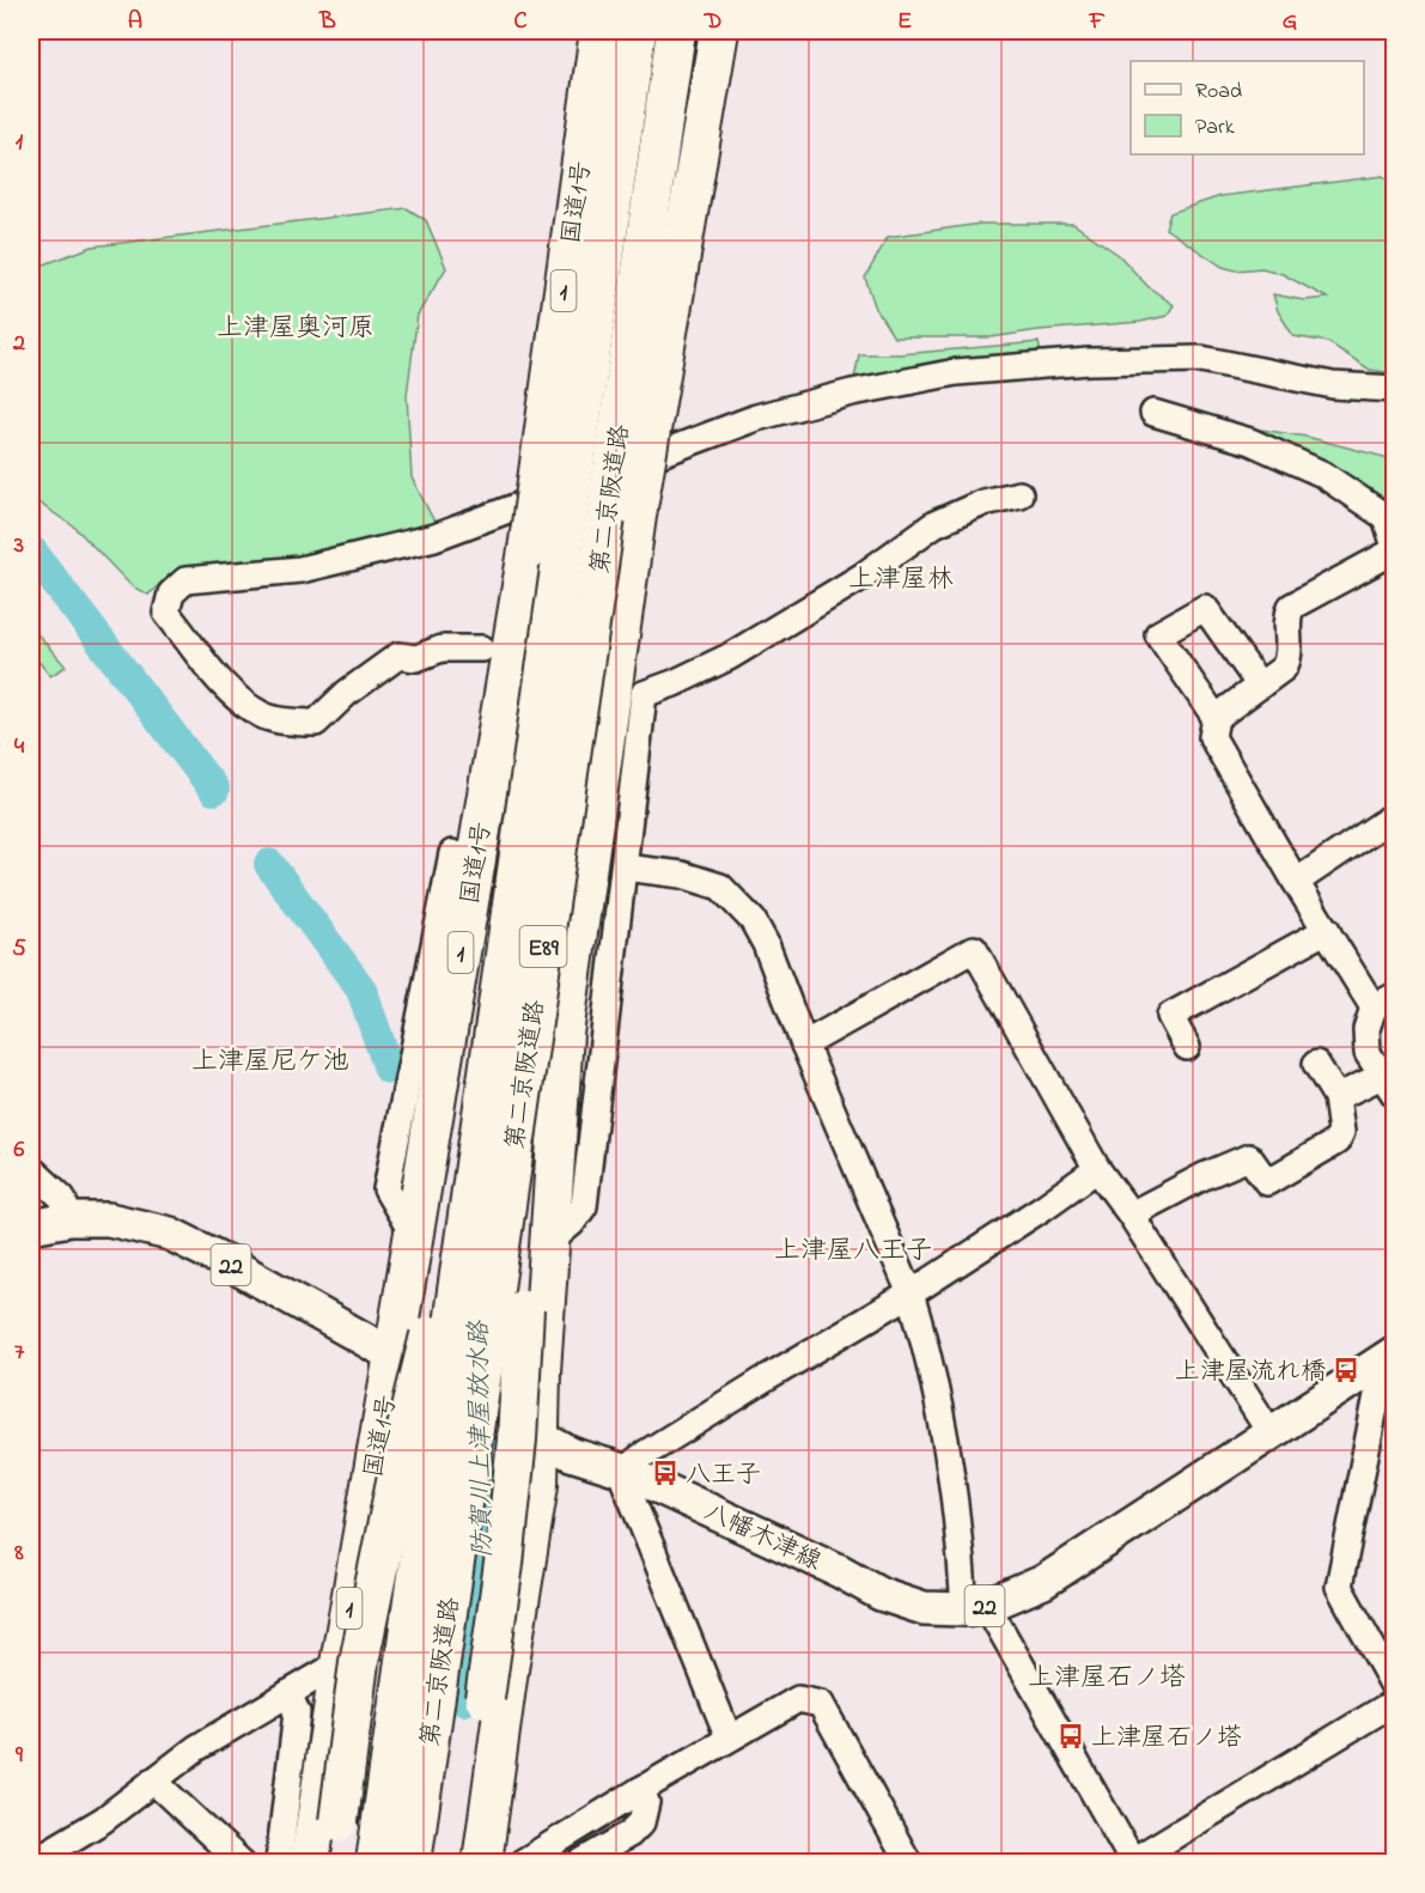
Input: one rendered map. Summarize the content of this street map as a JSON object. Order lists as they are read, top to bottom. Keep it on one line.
{"streets":{"highway":["国道1号","1","第二京阪道路","E89"],"main road":["22","八幡木津線"]},"crossings":[["国道1号","八幡木津線"]],"districts":["上津屋奥河原","上津屋林","上津屋尼ケ池","上津屋八王子","上津屋石ノ塔"],"water":["防賀川上津屋放水路"],"places":{"bus stop":["上津屋流れ橋","八王子","上津屋石ノ塔"]},"legend":["Road","Park"],"grid":{"columns":["A","B","C","D","E","F","G"],"rows":["1","2","3","4","5","6","7","8","9"]}}
